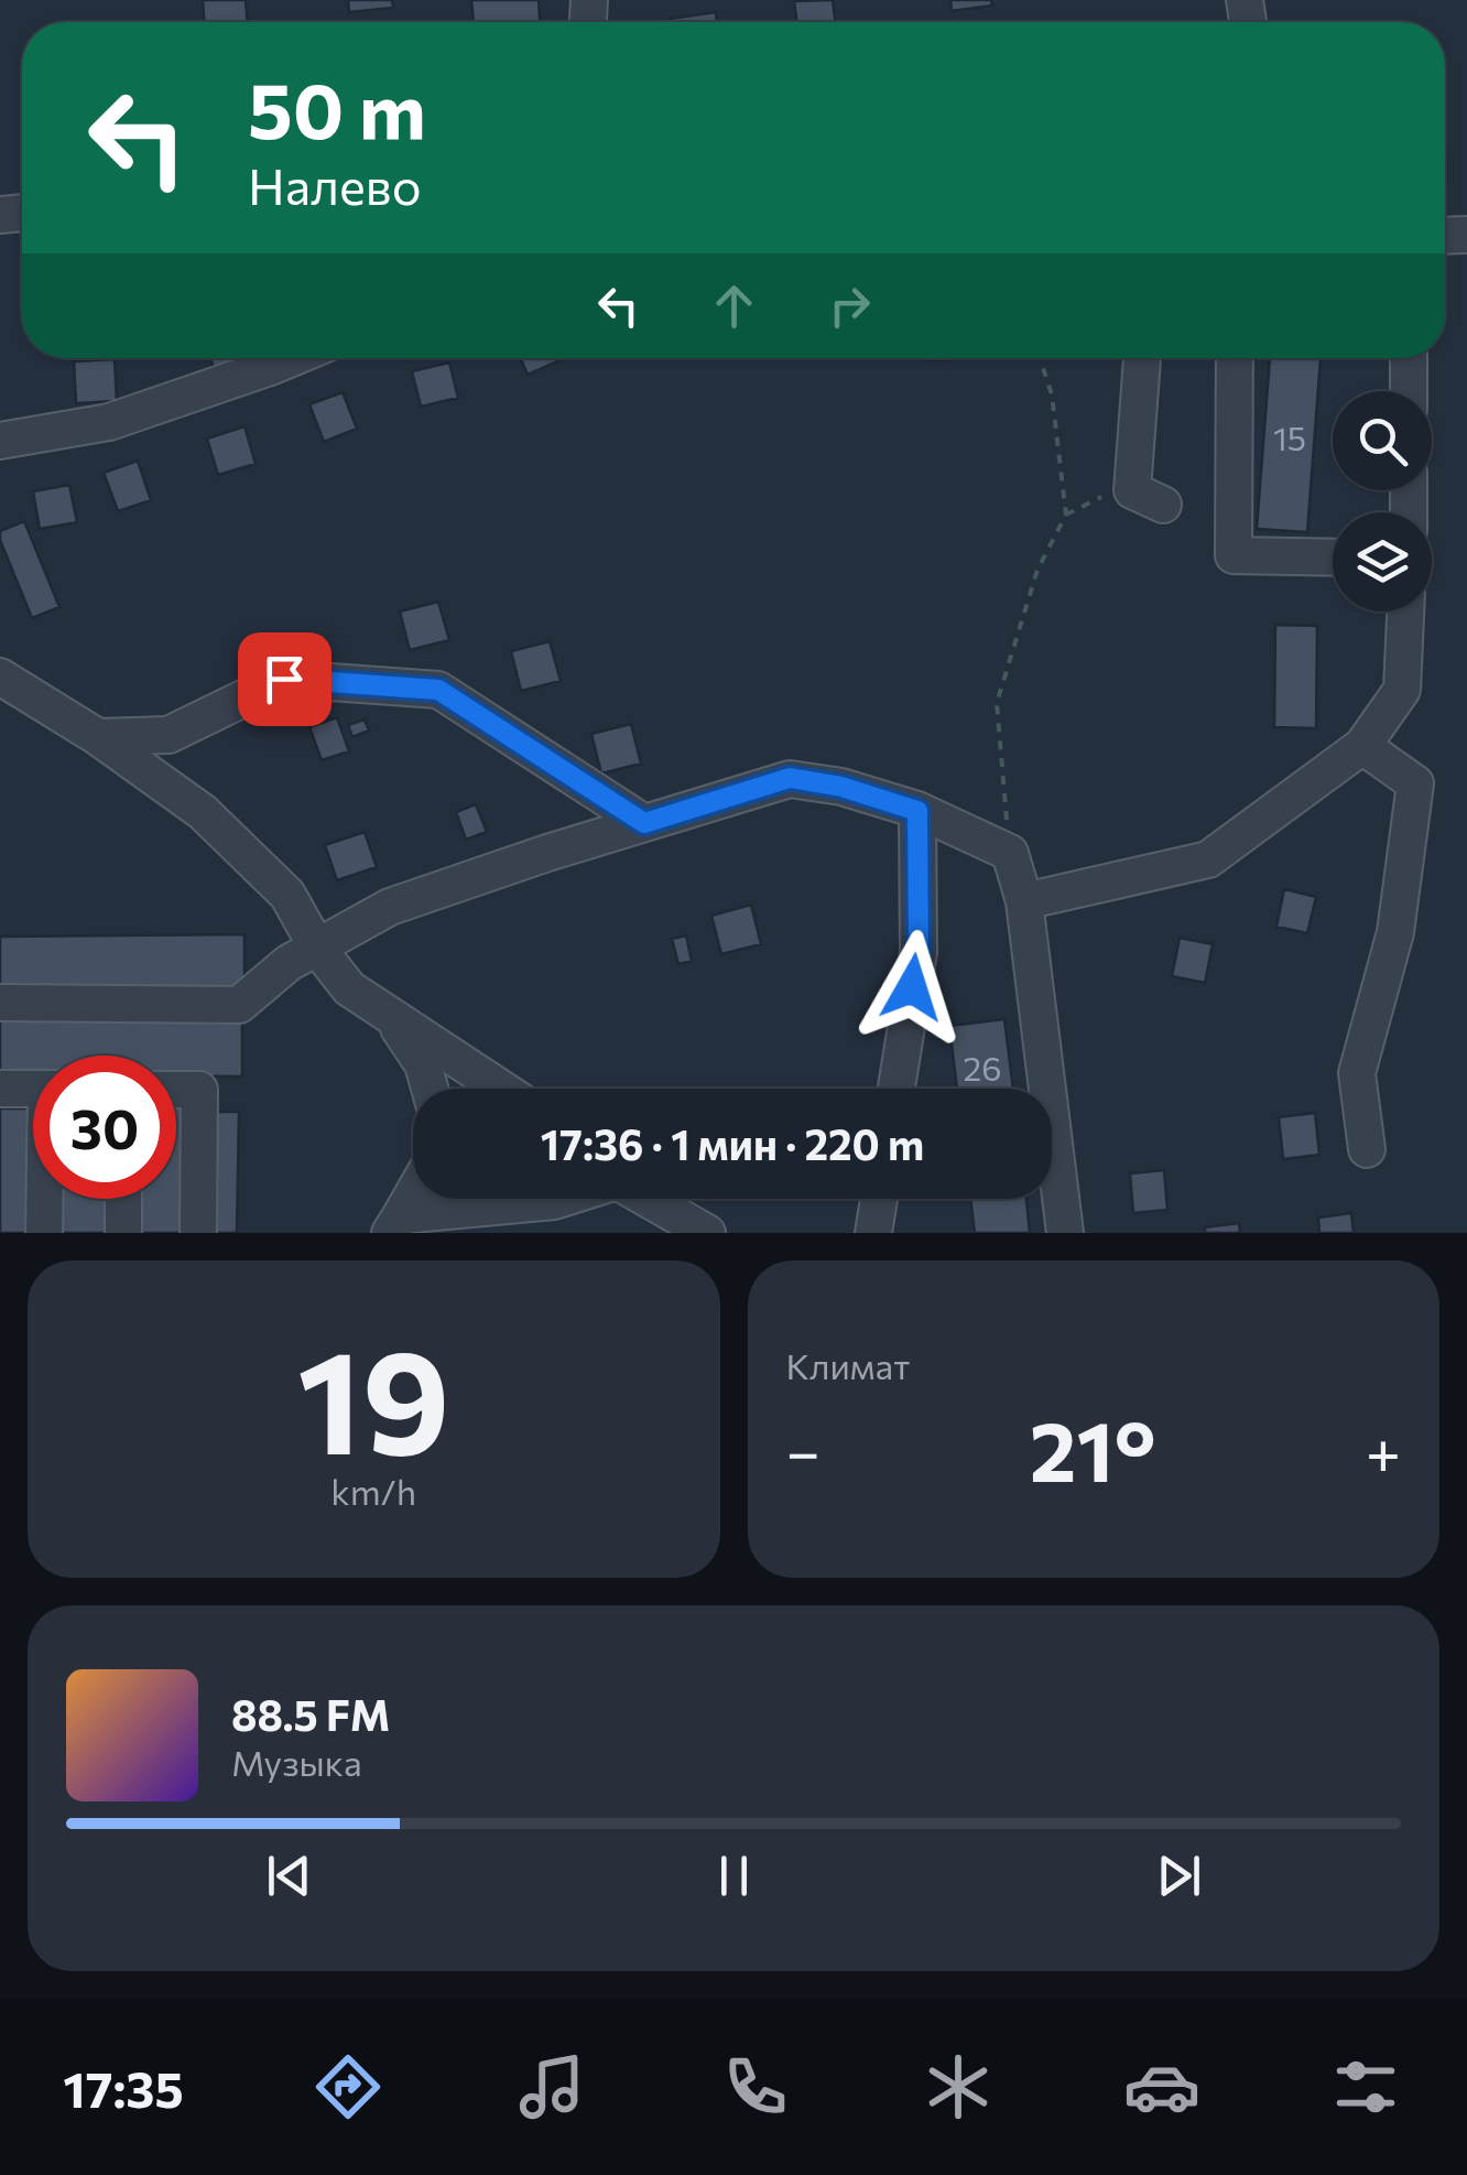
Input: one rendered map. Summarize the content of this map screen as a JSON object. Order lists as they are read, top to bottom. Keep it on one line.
{"house_numbers":["15","26"],"page":{"turn":["50 m","Налево"],"limit":"30","trip":"17:36 · 1 мин · 220 m","tile":[["19","km/h"],"Климат"],"heat":["−","21°","+"],"song":["88.5 FM","Музыка"],"tabs":"17:35"}}
